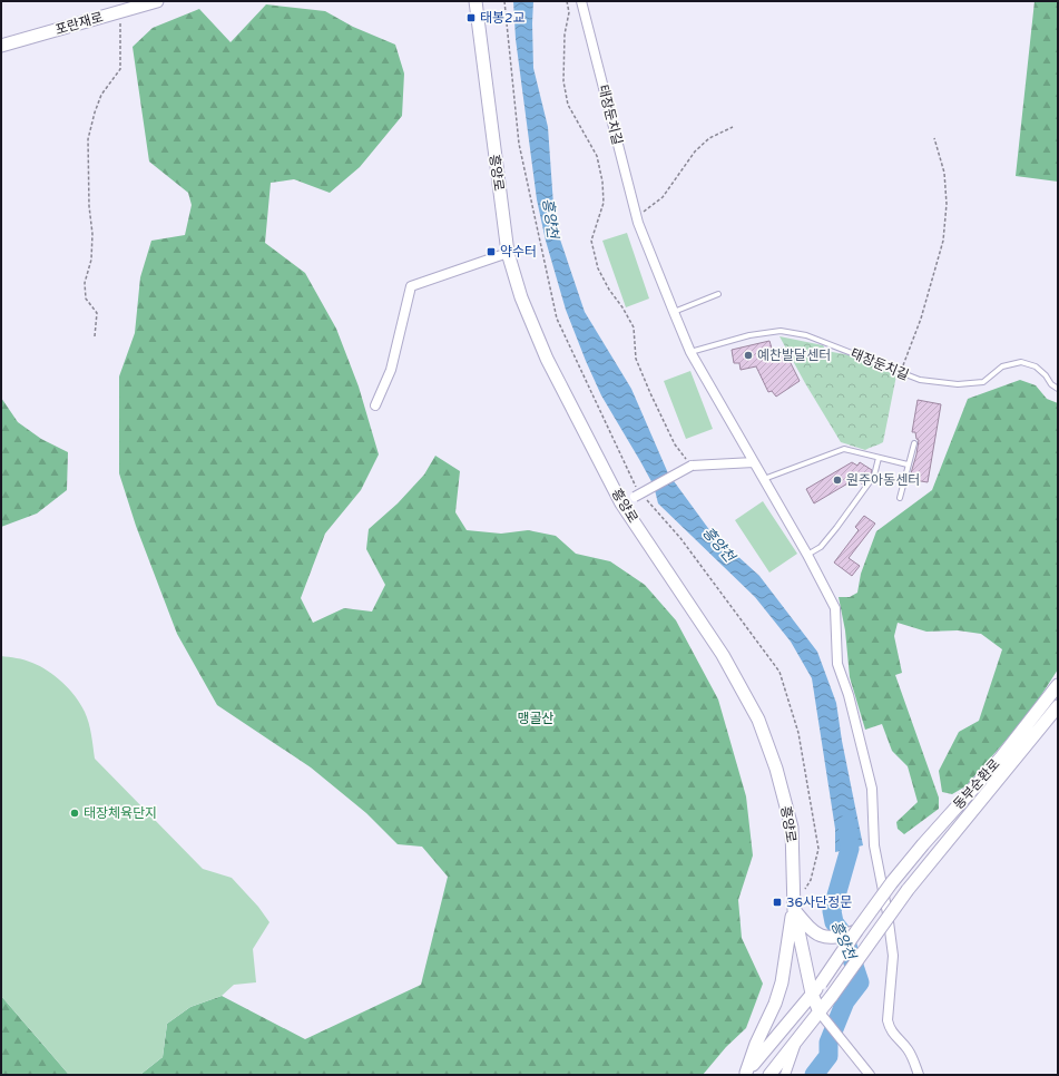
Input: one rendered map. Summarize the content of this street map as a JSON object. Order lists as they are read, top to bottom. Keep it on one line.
{"streets":{"street":["포란재로","태장둔치길","흥양로","동부순환로"]},"crossings":[["흥양로","동부순환로"]],"water":["흥양천"],"parks":["맹골산"],"places":{"transit":["태봉2교","약수터","36사단정문"],"other":["예찬발달센터","원주아동센터","태장체육단지"]}}
